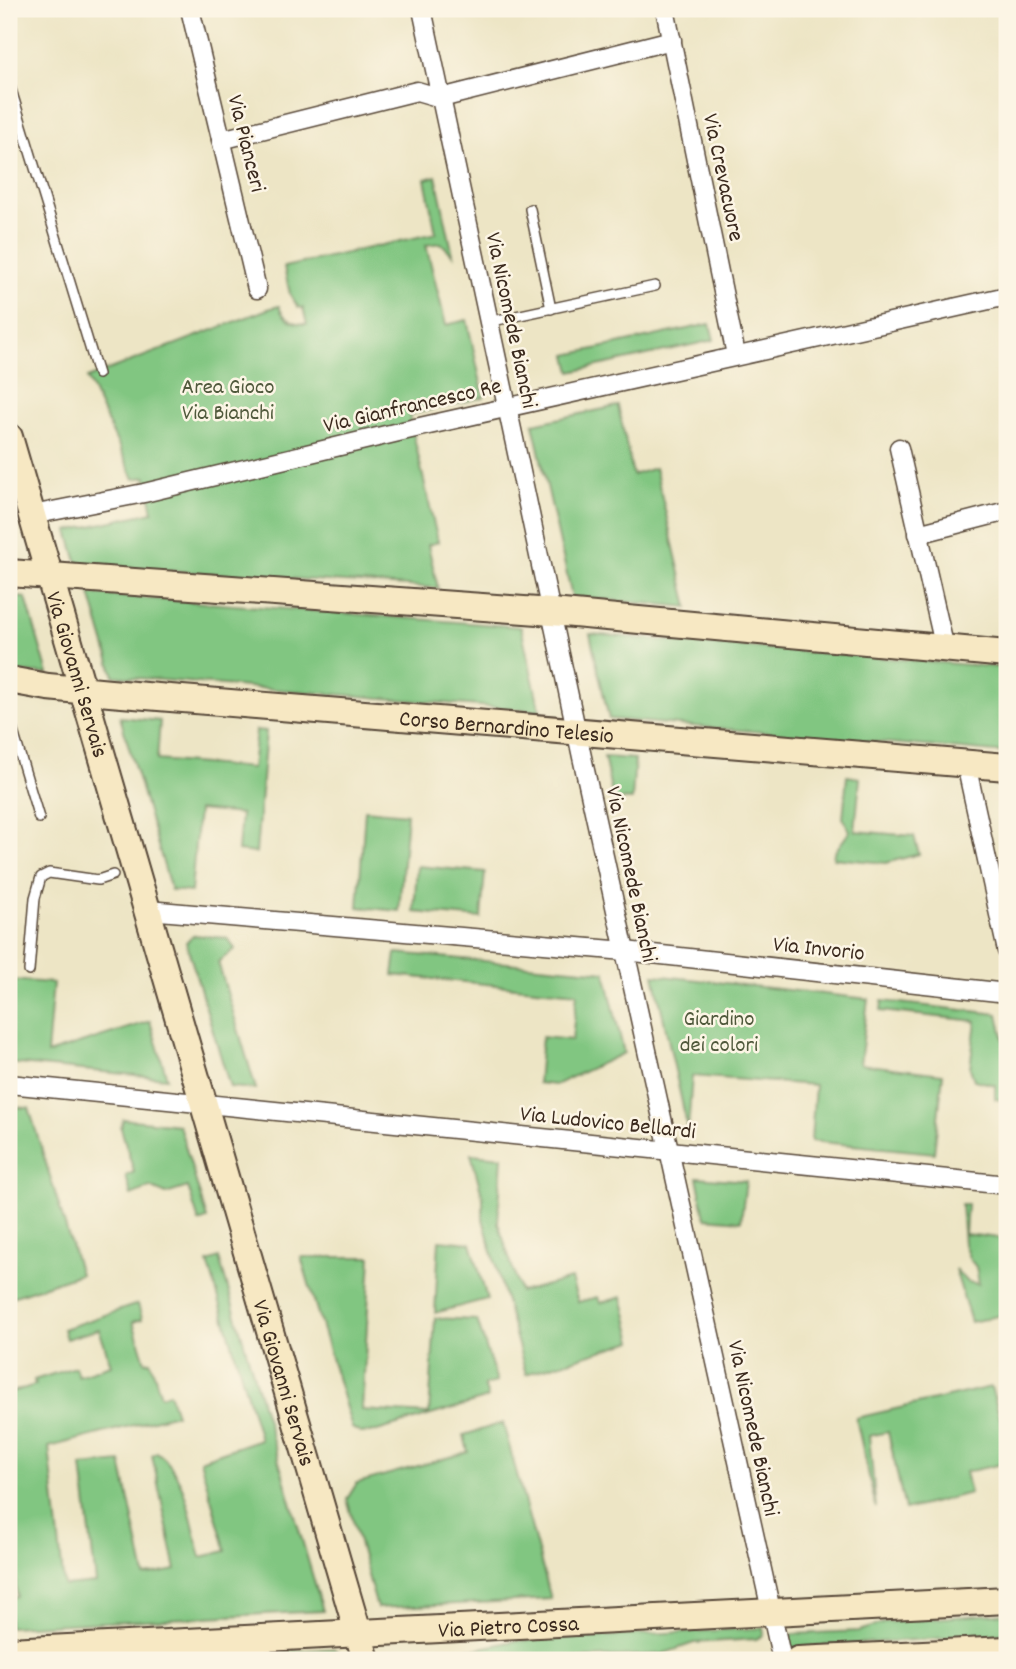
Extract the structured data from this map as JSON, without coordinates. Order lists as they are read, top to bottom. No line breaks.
{"streets":{"street":["Via Pianceri","Via Crevacuore","Via Nicomede Bianchi","Via Gianfrancesco Re","Via Giovanni Servais","Corso Bernardino Telesio","Via Invorio","Via Ludovico Bellardi","Via Pietro Cossa"]},"crossings":[["Via Crevacuore","Via Gianfrancesco Re"],["Via Nicomede Bianchi","Via Gianfrancesco Re"],["Via Nicomede Bianchi","Corso Bernardino Telesio"],["Via Nicomede Bianchi","Via Invorio"],["Via Nicomede Bianchi","Via Ludovico Bellardi"],["Via Nicomede Bianchi","Via Pietro Cossa"],["Via Gianfrancesco Re","Via Giovanni Servais"],["Via Giovanni Servais","Corso Bernardino Telesio"],["Via Giovanni Servais","Via Ludovico Bellardi"],["Via Giovanni Servais","Via Pietro Cossa"]],"parks":["Area Gioco Via Bianchi","Giardino dei colori"]}
